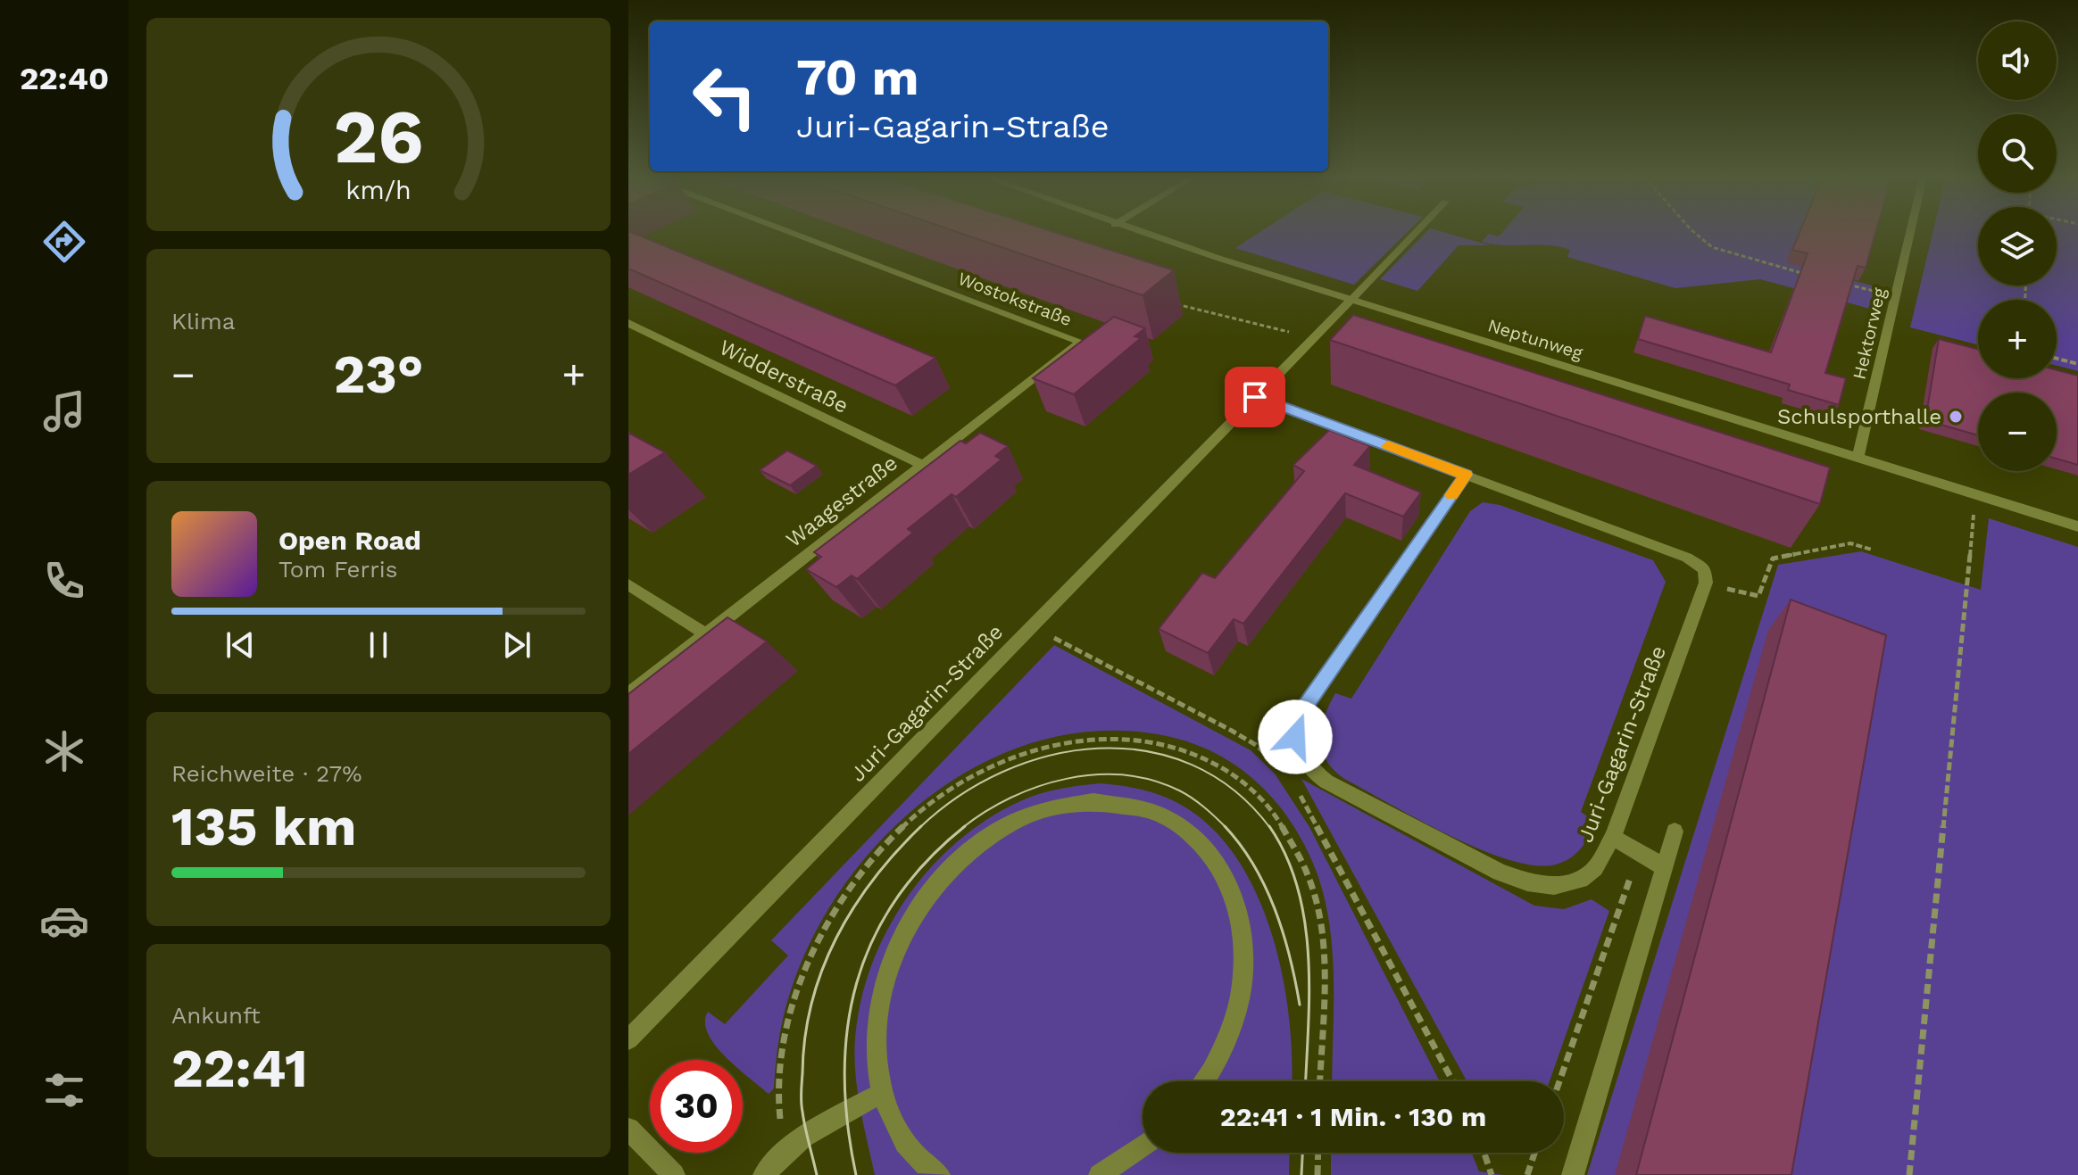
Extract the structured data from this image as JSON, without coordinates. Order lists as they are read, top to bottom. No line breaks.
{"streets":{"street":["Wostokstraße","Hektorweg","Neptunweg","Widderstraße","Waagestraße","Juri-Gagarin-Straße"]},"crossings":[["Wostokstraße","Waagestraße"],["Hektorweg","Neptunweg"],["Neptunweg","Juri-Gagarin-Straße"],["Widderstraße","Waagestraße"]],"places":["Schulsporthalle"],"page":{"tabs":"22:40","map_buttons":["+","−"],"turn":["70 m","Juri-Gagarin-Straße"],"tile":["Klima",["Reichweite · 27%","135 km"],["Ankunft","22:41"]],"heat":["−","23°","+"],"song":["Open Road","Tom Ferris"],"limit":"30","trip":"22:41 · 1 Min. · 130 m","gauge":["26","km/h"]}}
